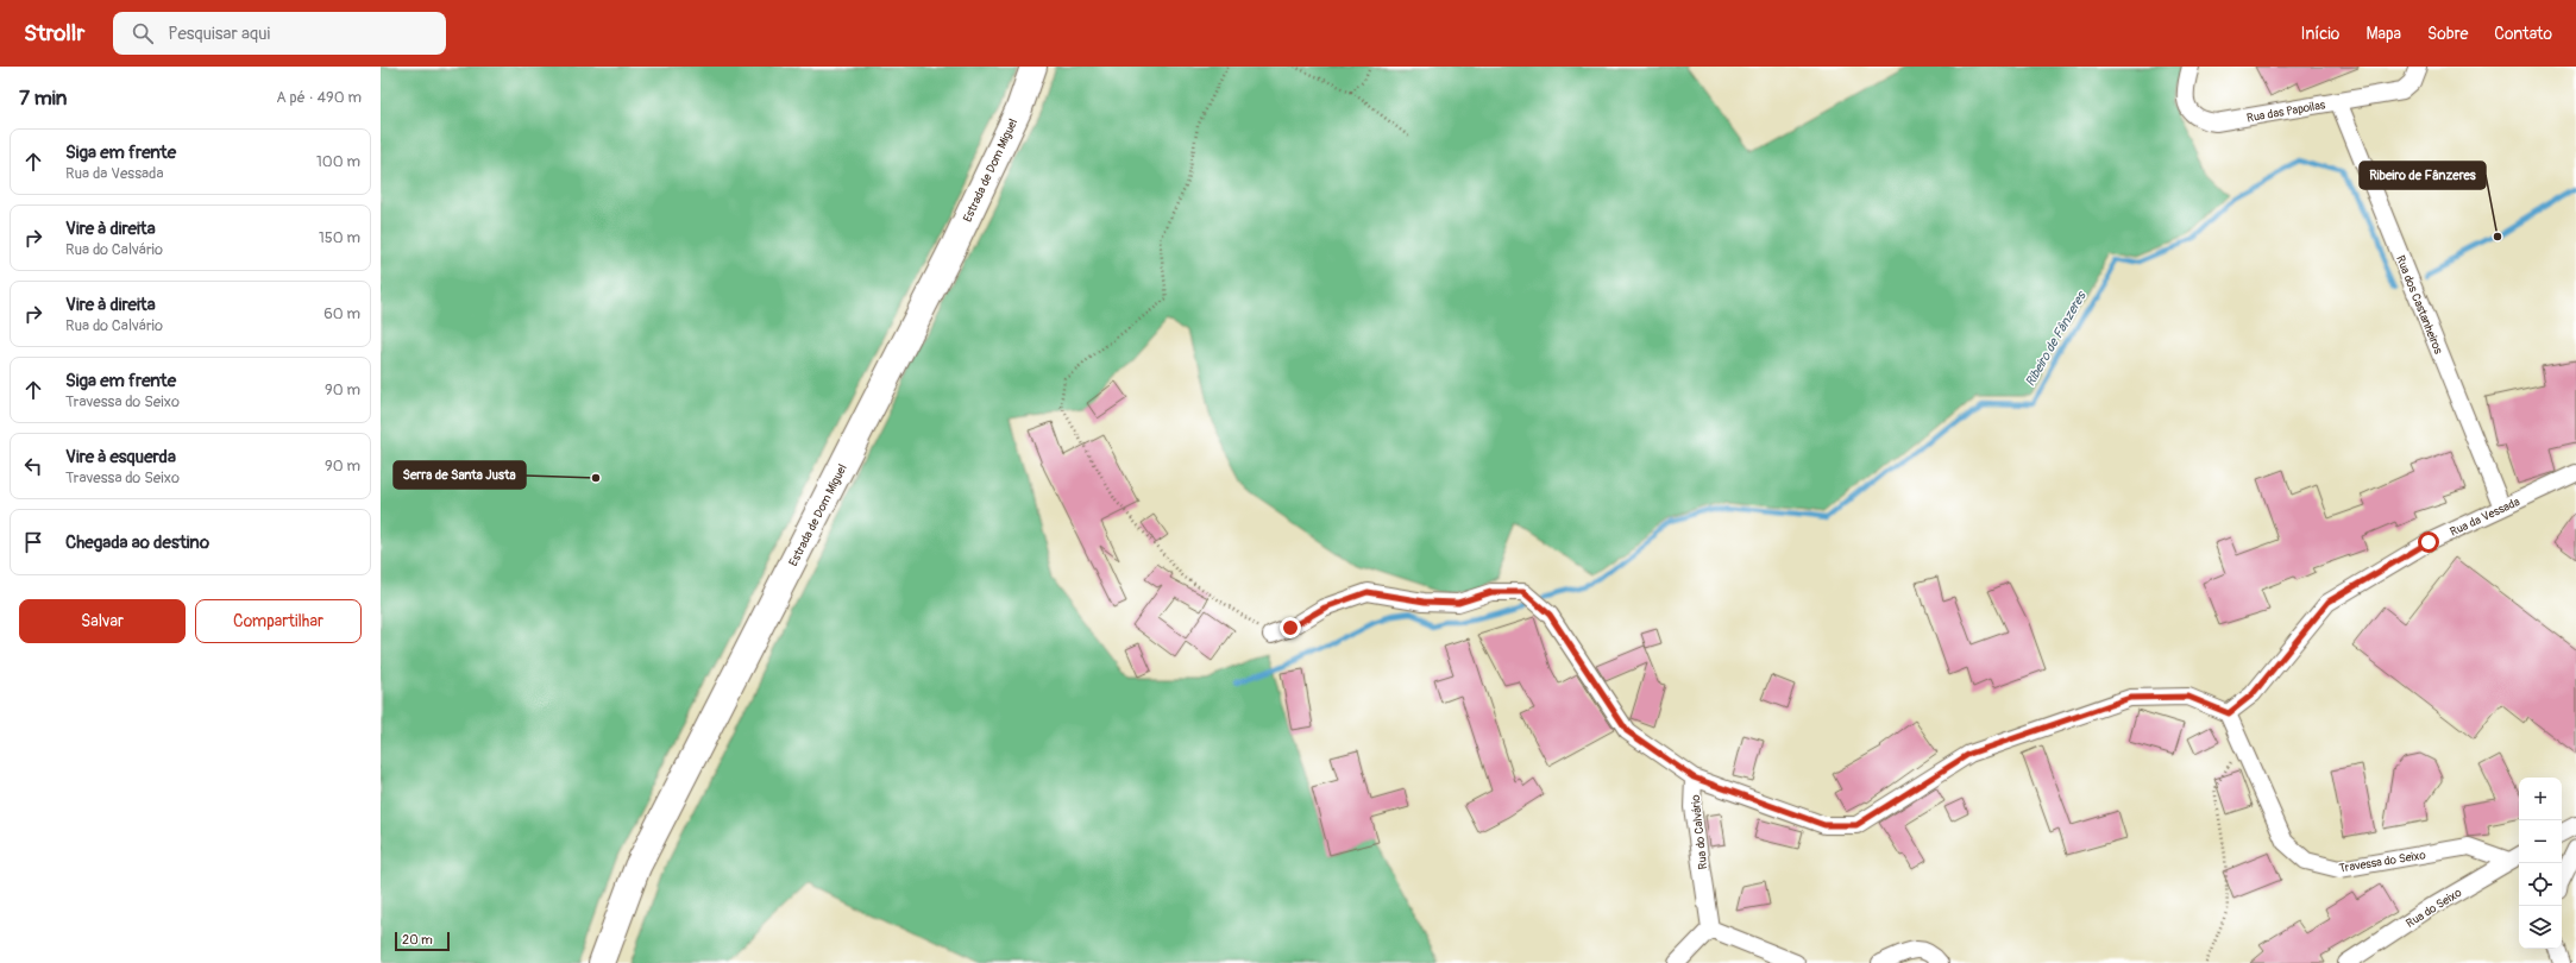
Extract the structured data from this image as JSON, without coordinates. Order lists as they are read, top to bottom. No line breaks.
{"streets":{"main road":["Estrada de Dom Miguel"],"street":["Rua das Papoilas","Rua dos Castanheiros","Rua da Vessada","Rua do Calvário","Travessa do Seixo","Rua do Seixo"]},"crossings":[["Rua das Papoilas","Rua dos Castanheiros"],["Rua dos Castanheiros","Rua da Vessada"],["Rua da Vessada","Rua do Calvário"],["Rua da Vessada","Travessa do Seixo"],["Rua do Calvário","Travessa do Seixo"],["Travessa do Seixo","Rua do Seixo"]],"water":["Ribeiro de Fânzeres"],"places":["Ribeiro de Fânzeres","Serra de Santa Justa"],"scale_bar":"20 m","page":{"header":"Strollr","search":"Pesquisar aqui","nav":["Início","Mapa","Sobre","Contato"],"heading":["7 min","A pé · 490 m"],"list":[["Siga em frente","Rua da Vessada","100 m"],["Vire à direita","Rua do Calvário","150 m"],["Vire à direita","Rua do Calvário","60 m"],["Siga em frente","Travessa do Seixo","90 m"],["Vire à esquerda","Travessa do Seixo","90 m"],"Chegada ao destino"],"buttons":["Salvar","Compartilhar"],"map_buttons":["+","−"],"scale":"20 m"}}
